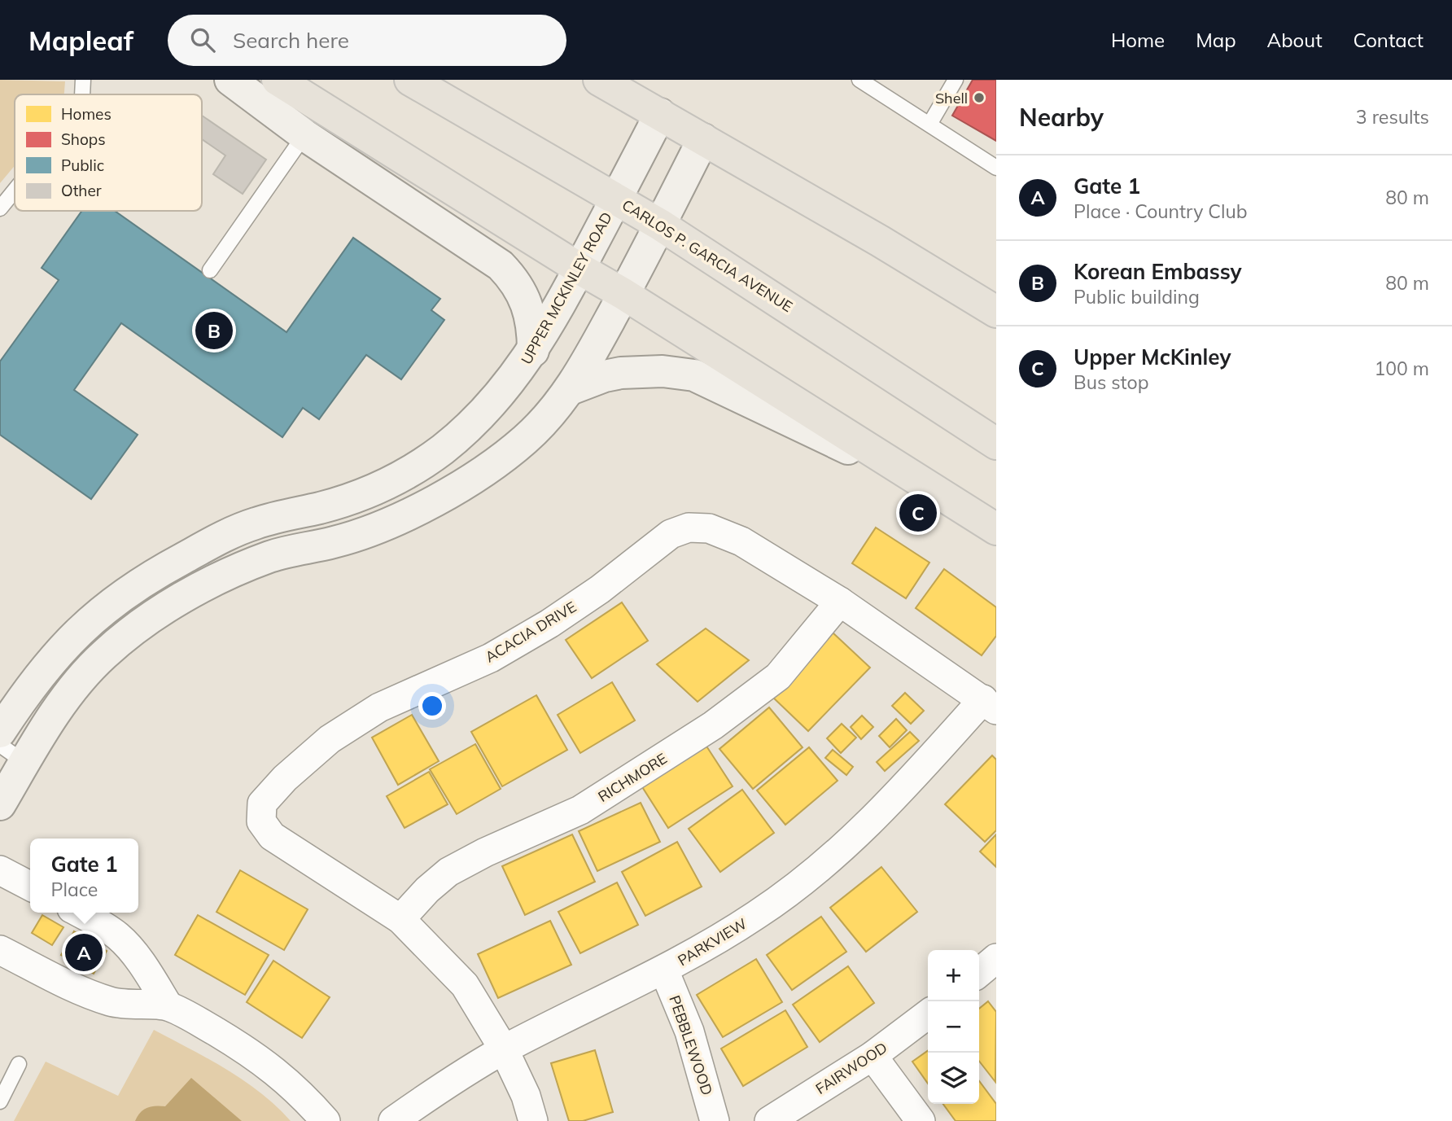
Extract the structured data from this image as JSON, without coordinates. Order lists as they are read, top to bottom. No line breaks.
{"streets":{"main road":["CARLOS P. GARCIA AVENUE","UPPER MCKINLEY ROAD"],"street":["ACACIA DRIVE","RICHMORE","PARKVIEW","PEBBLEWOOD","FAIRWOOD"]},"crossings":[["CARLOS P. GARCIA AVENUE","UPPER MCKINLEY ROAD"],["ACACIA DRIVE","RICHMORE"],["ACACIA DRIVE","PARKVIEW"],["PARKVIEW","PEBBLEWOOD"]],"places":["Shell"],"legend":["Homes","Shops","Public","Other"],"page":{"header":"Mapleaf","search":"Search here","nav":["Home","Map","About","Contact"],"heading":["Nearby","3 results"],"list":[{"mark":"A","name":"Gate 1","note":"Place · Country Club","value":"80 m"},{"mark":"B","name":"Korean Embassy","note":"Public building","value":"80 m"},{"mark":"C","name":"Upper McKinley","note":"Bus stop","value":"100 m"}],"pins":["B","C","A"],"popup":["Gate 1","Place"],"map_buttons":["+","−"]}}
